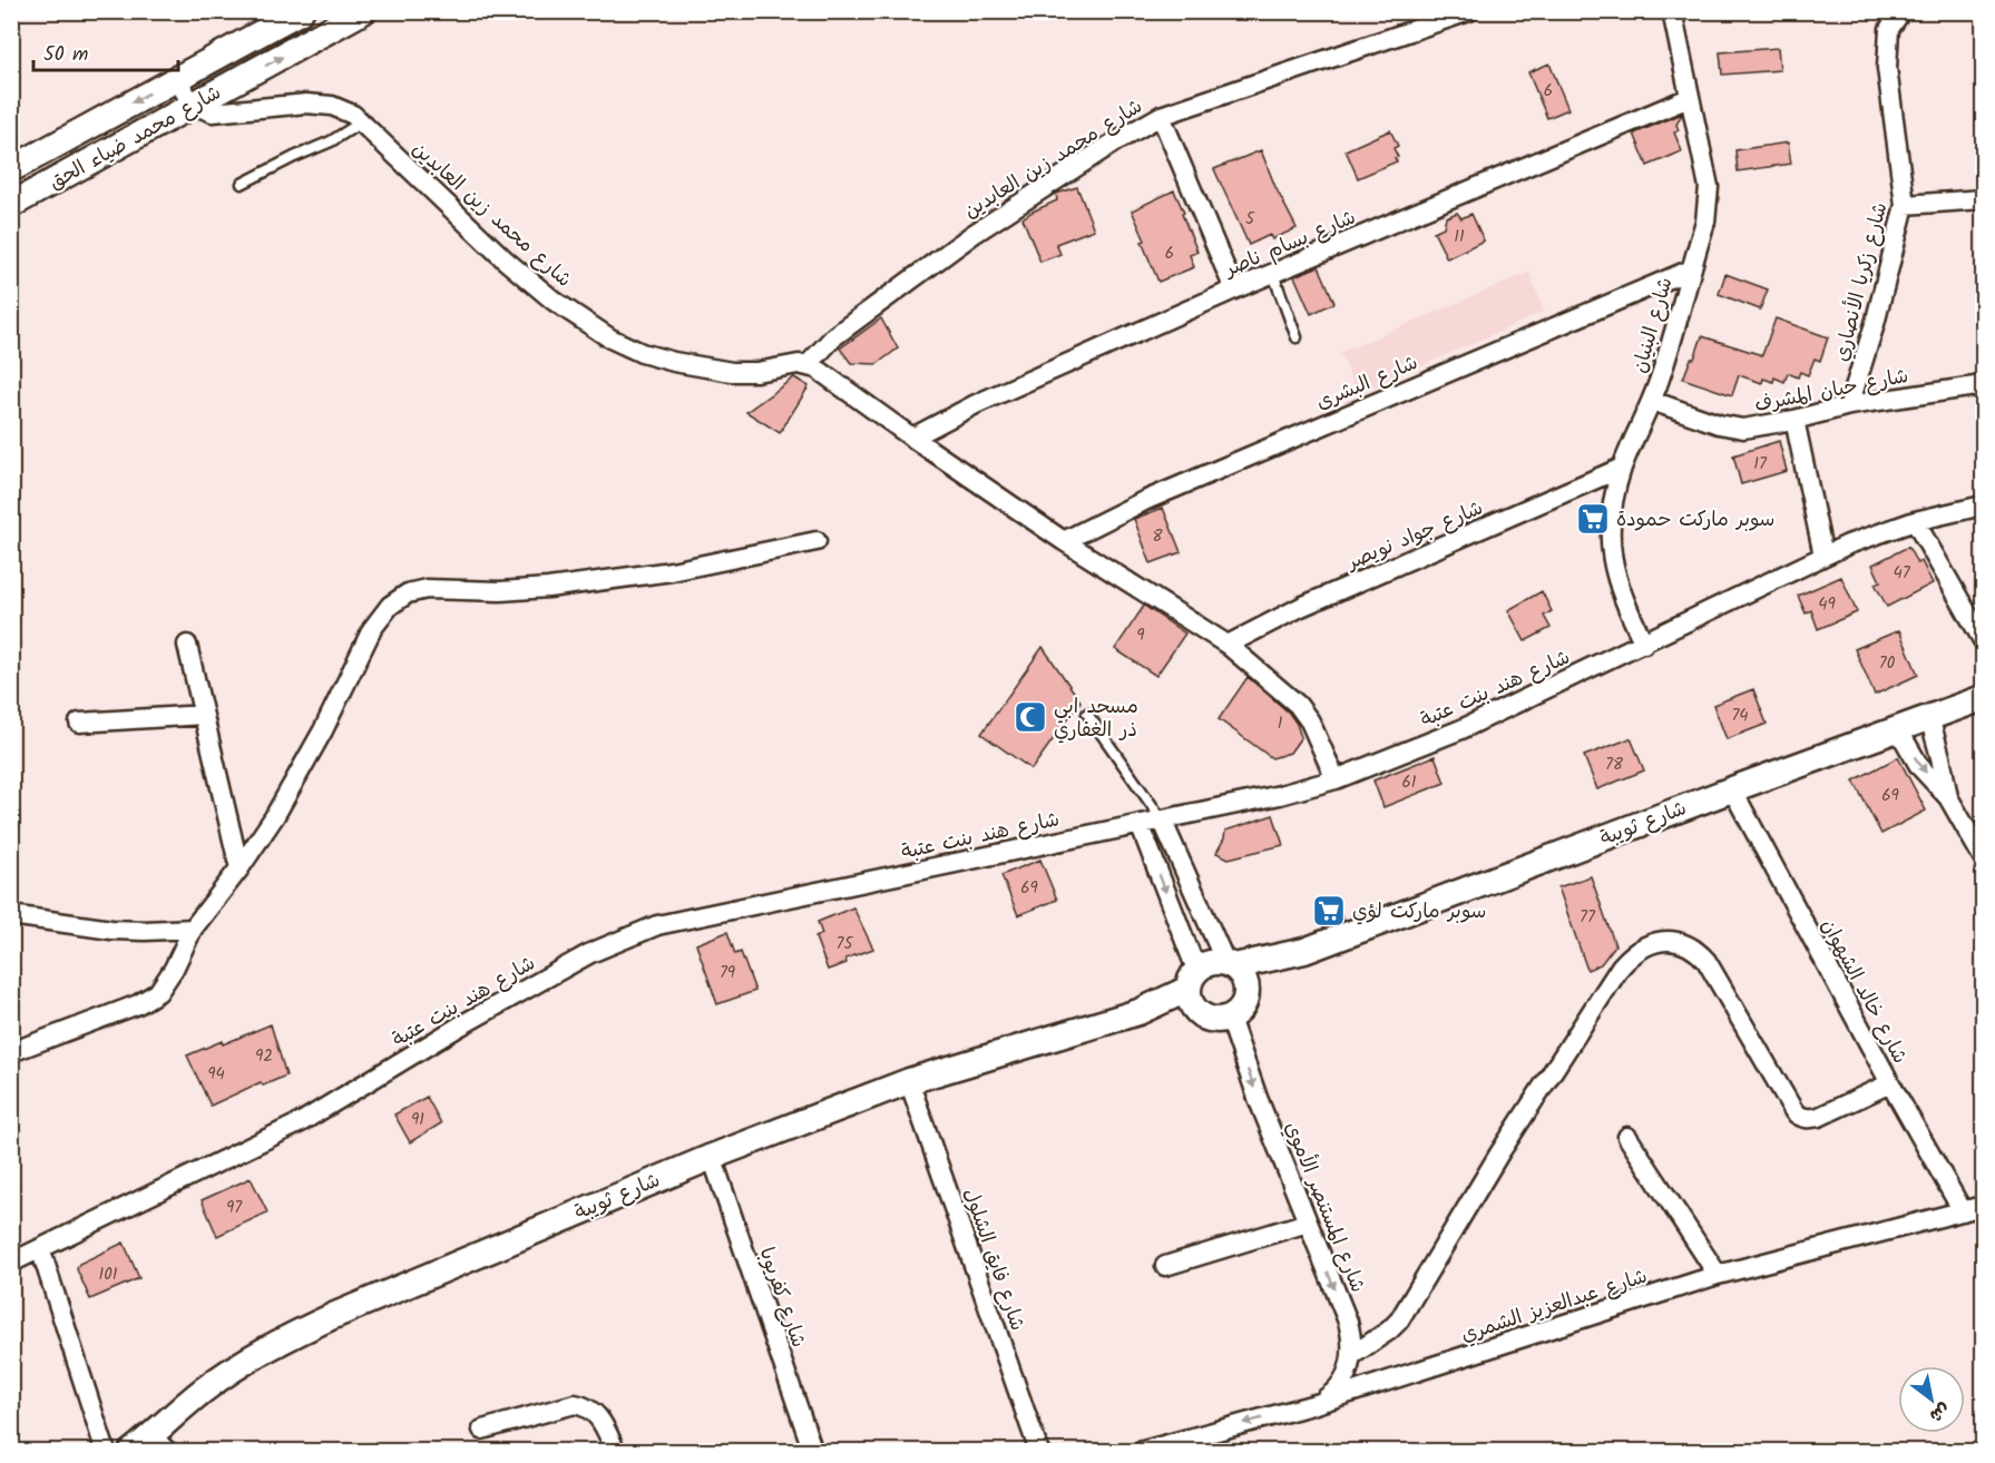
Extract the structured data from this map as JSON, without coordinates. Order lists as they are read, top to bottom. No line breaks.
{"streets":{"street":["شارع محمد ضياء الحق","شارع محمد زين العابدين","شارع بسام ناصر","شارع زكريا الأنصاري","شارع البنيان","شارع البشرى","شارع حيان المشرف","شارع جواد نويصر","شارع هند بنت عتبة","شارع ثويبة","شارع خالد الشهوان","شارع المستنصر الأموي","شارع فايق الشلول","شارع كفريوبا","شارع عبدالعزيز الشمري"]},"crossings":[["شارع محمد ضياء الحق","شارع محمد زين العابدين"],["شارع بسام ناصر","شارع البنيان"],["شارع زكريا الأنصاري","شارع حيان المشرف"],["شارع البنيان","شارع البشرى"],["شارع البنيان","شارع حيان المشرف"],["شارع البنيان","شارع جواد نويصر"],["شارع البنيان","شارع هند بنت عتبة"],["شارع ثويبة","شارع خالد الشهوان"],["شارع ثويبة","شارع المستنصر الأموي"],["شارع ثويبة","شارع فايق الشلول"],["شارع ثويبة","شارع كفريوبا"],["شارع خالد الشهوان","شارع عبدالعزيز الشمري"]],"one_way":["شارع المستنصر الأموي"],"places":{"supermarket":["سوبر ماركت حمودة","سوبر ماركت لؤي"],"mosque":["مسحد ابي ذر الغفاري"]},"house_numbers":["6","5","11","6","17","8","47","49","9","70","74","1","78","61","69","69","77","75","79","92","94","91","97","101"],"scale_bar":"50 m","north":"bottom right"}
